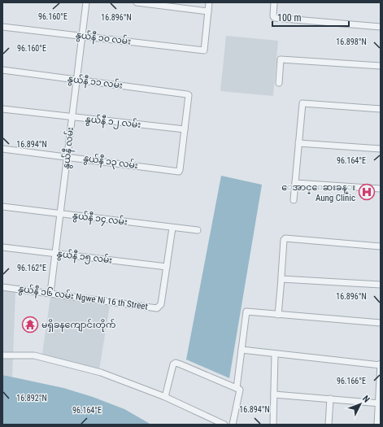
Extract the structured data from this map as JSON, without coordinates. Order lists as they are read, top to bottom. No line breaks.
{"streets":{"street":["နွယ်နီ ၁၀ လမ်း","နွယ်နီ ၁၁ လမ်း","နွယ်နီ ၁၂ လမ်း","နွယ်နီ လမ်း","နွယ်နီ ၁၃ လမ်း","နွယ်နီ ၁၄ လမ်း","နွယ်နီ ၁၅ လမ်း","နွယ်နီ ၁၆ လမ်း Ngwe Ni 16 th Street"]},"crossings":[["နွယ်နီ ၁၀ လမ်း","နွယ်နီ လမ်း"],["နွယ်နီ ၁၁ လမ်း","နွယ်နီ ၁၂ လမ်း"],["နွယ်နီ ၁၁ လမ်း","နွယ်နီ လမ်း"],["နွယ်နီ ၁၁ လမ်း","နွယ်နီ ၁၃ လမ်း"],["နွယ်နီ ၁၂ လမ်း","နွယ်နီ လမ်း"],["နွယ်နီ ၁၂ လမ်း","နွယ်နီ ၁၃ လမ်း"],["နွယ်နီ လမ်း","နွယ်နီ ၁၃ လမ်း"],["နွယ်နီ လမ်း","နွယ်နီ ၁၄ လမ်း"],["နွယ်နီ လမ်း","နွယ်နီ ၁၅ လမ်း"],["နွယ်နီ လမ်း","နွယ်နီ ၁၆ လမ်း Ngwe Ni 16 th Street"],["နွယ်နီ ၁၅ လမ်း","နွယ်နီ ၁၆ လမ်း Ngwe Ni 16 th Street"]],"places":{"hospital":["ေအာင္ေဆးခန္း Aung Clinic"],"temple":["မရှိခနကျောင်းတိုက်"]},"scale_bar":"100 m","north":"top right","coordinates":["96.160°E","16.896°N","16.898°N","16.894°N","96.164°E","96.162°E","96.166°E","16.892°N"]}
